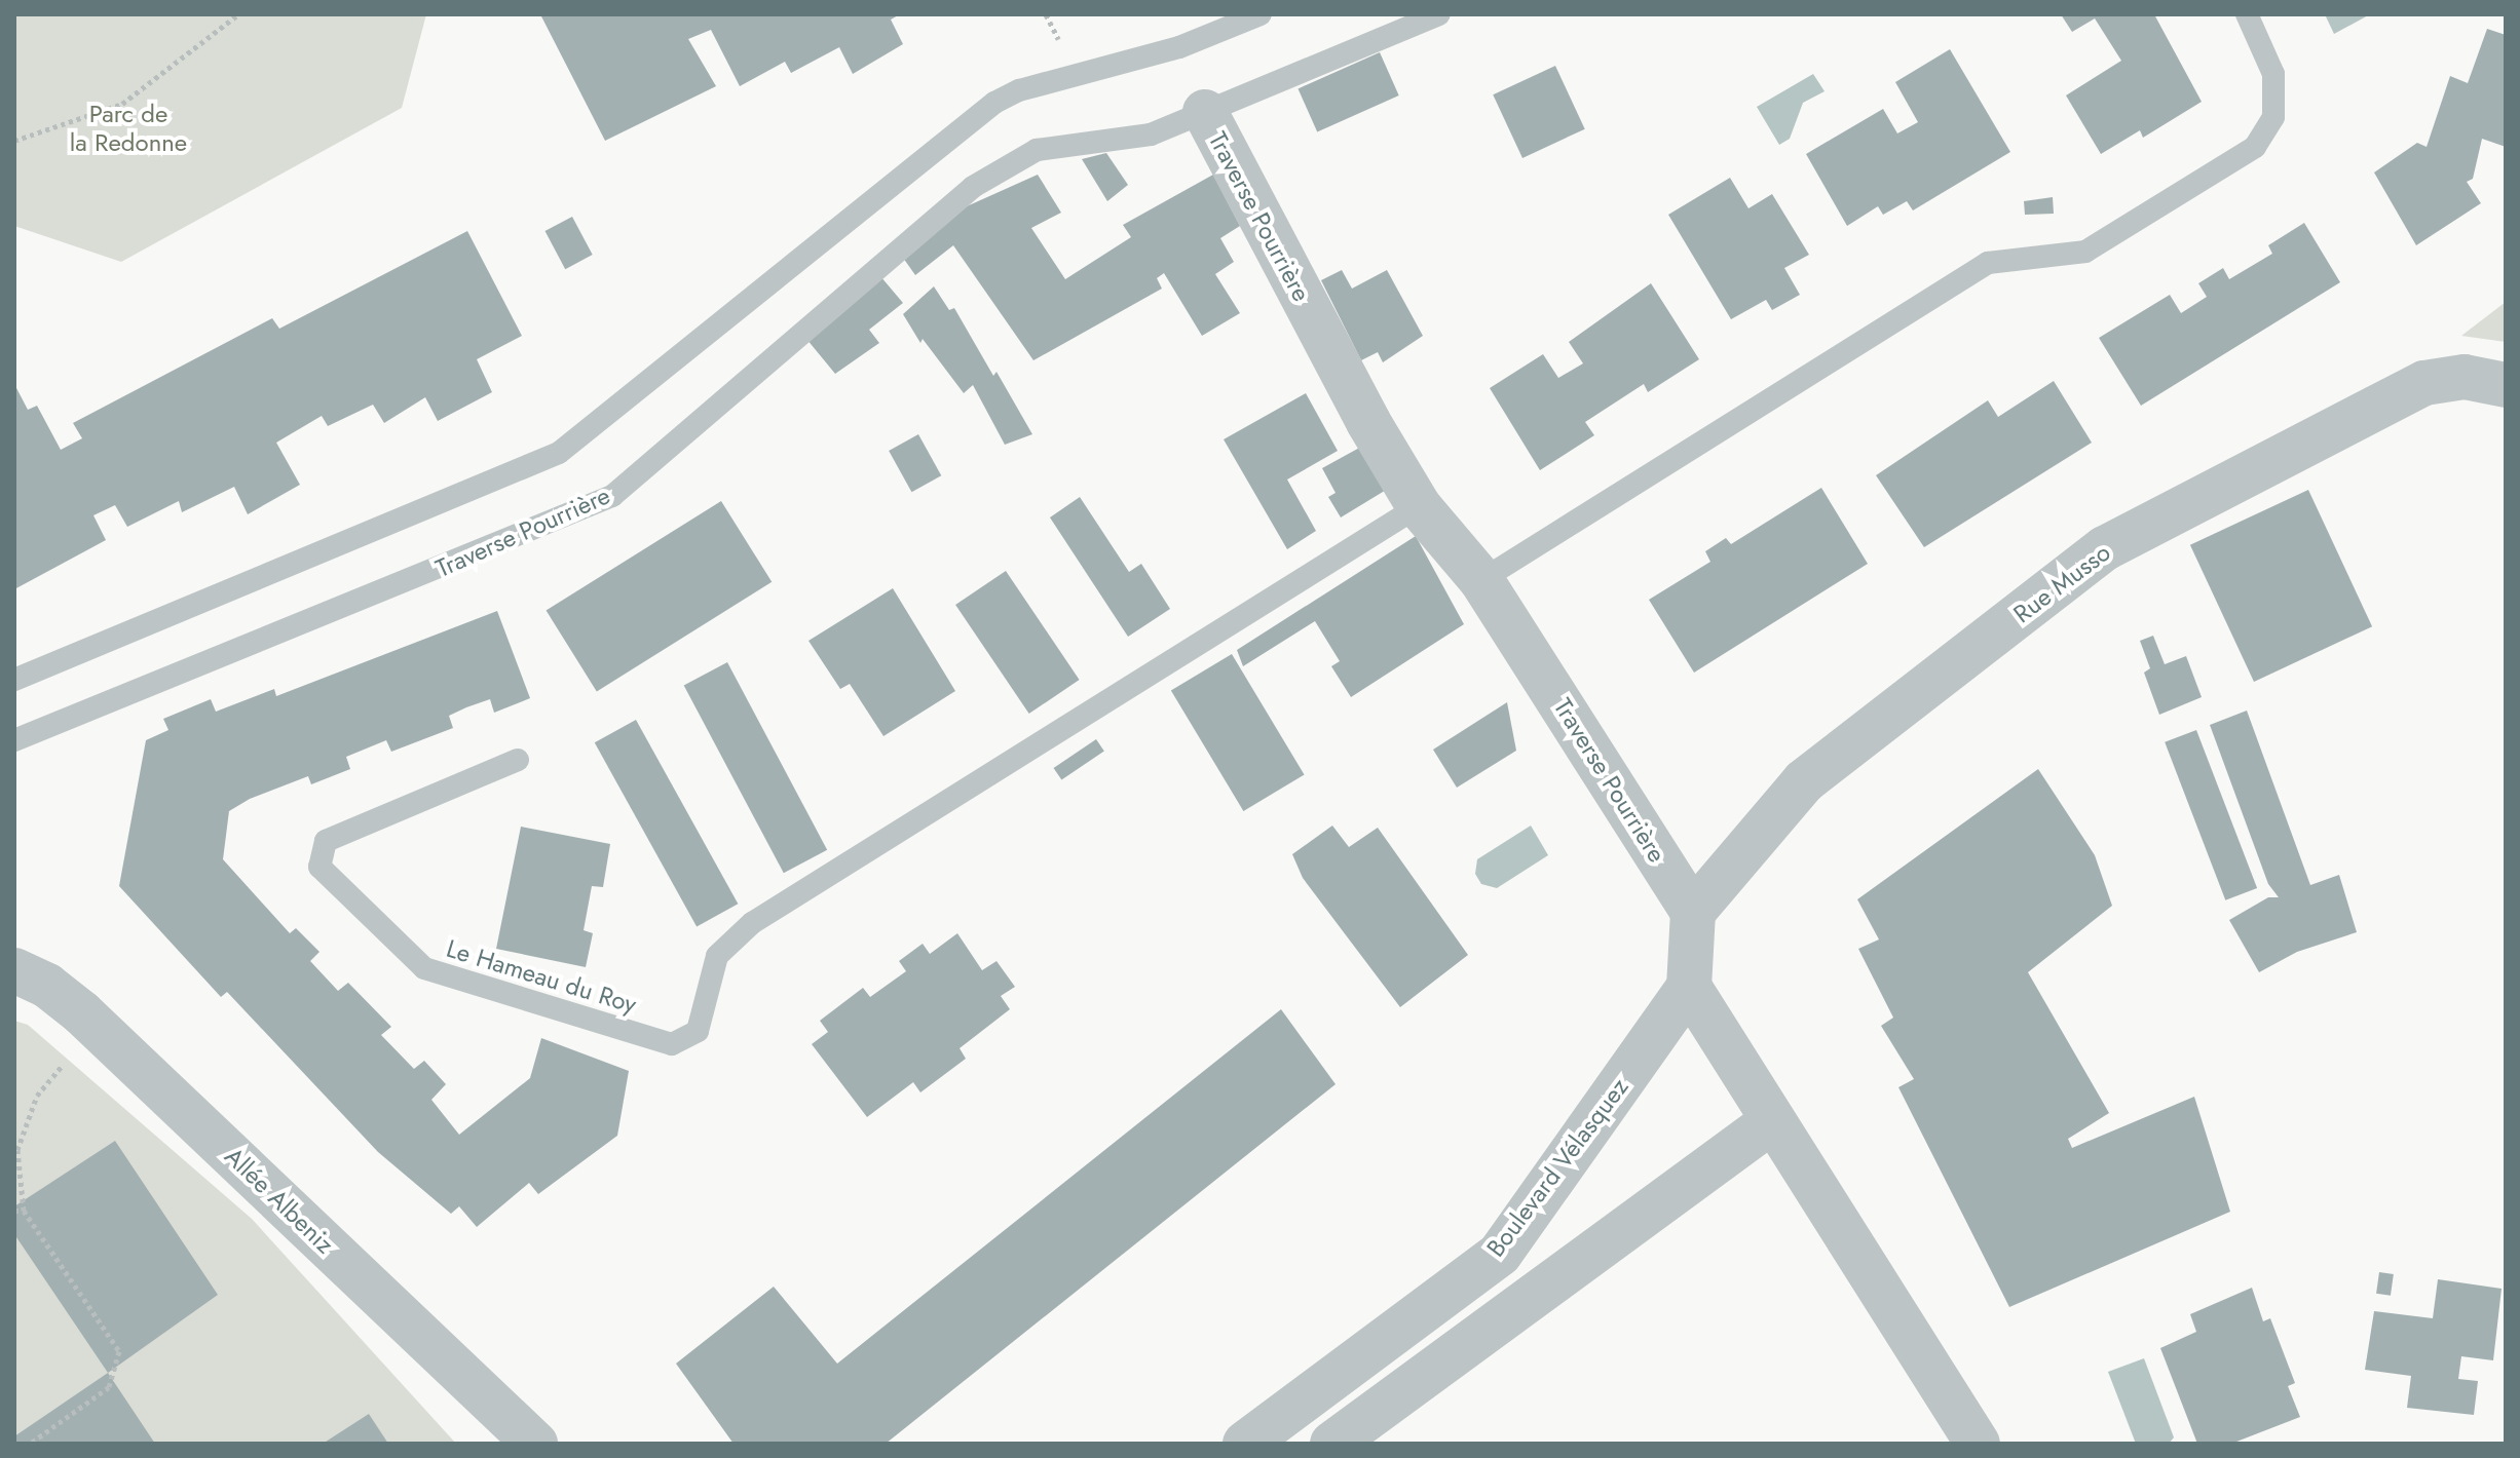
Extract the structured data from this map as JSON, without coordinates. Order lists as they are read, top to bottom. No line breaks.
{"streets":{"street":["Traverse Pourrière","Rue Musso","Boulevard Vélasquez","Allée Albeniz"],"lane":["Le Hameau du Roy"]},"crossings":[["Traverse Pourrière","Rue Musso"],["Traverse Pourrière","Le Hameau du Roy"]],"parks":["Parc de la Redonne"]}
